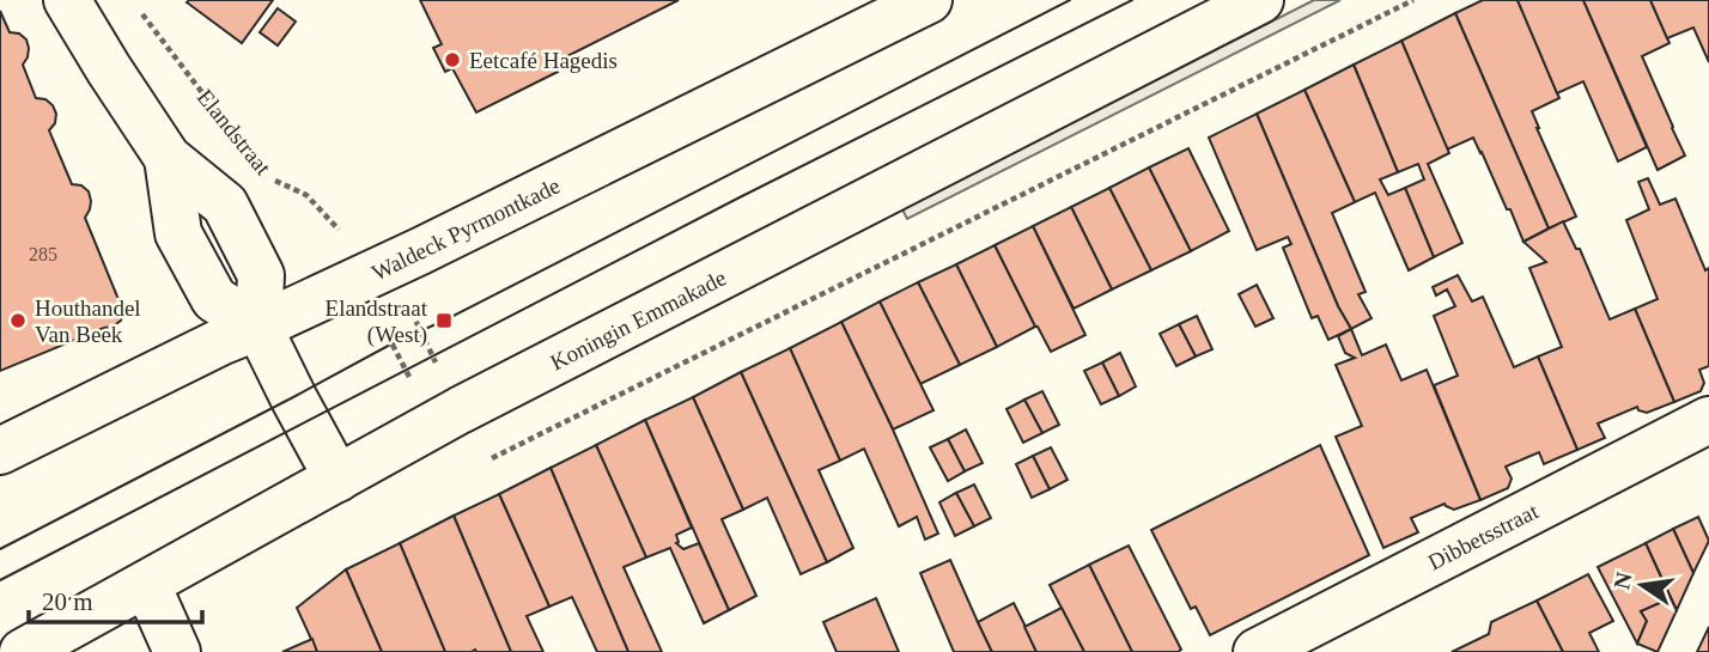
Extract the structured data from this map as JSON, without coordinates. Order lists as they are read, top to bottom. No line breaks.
{"streets":{"main road":["Waldeck Pyrmontkade","Koningin Emmakade","Dibbetsstraat"],"path":["Elandstraat"]},"crossings":[["Elandstraat","Waldeck Pyrmontkade"],["Elandstraat","Koningin Emmakade"]],"places":{"other":["Eetcafé Hagedis","Houthandel Van Beek"],"transit":["Elandstraat (West)"]},"house_numbers":["285"],"scale_bar":"20 m","north":"left"}
